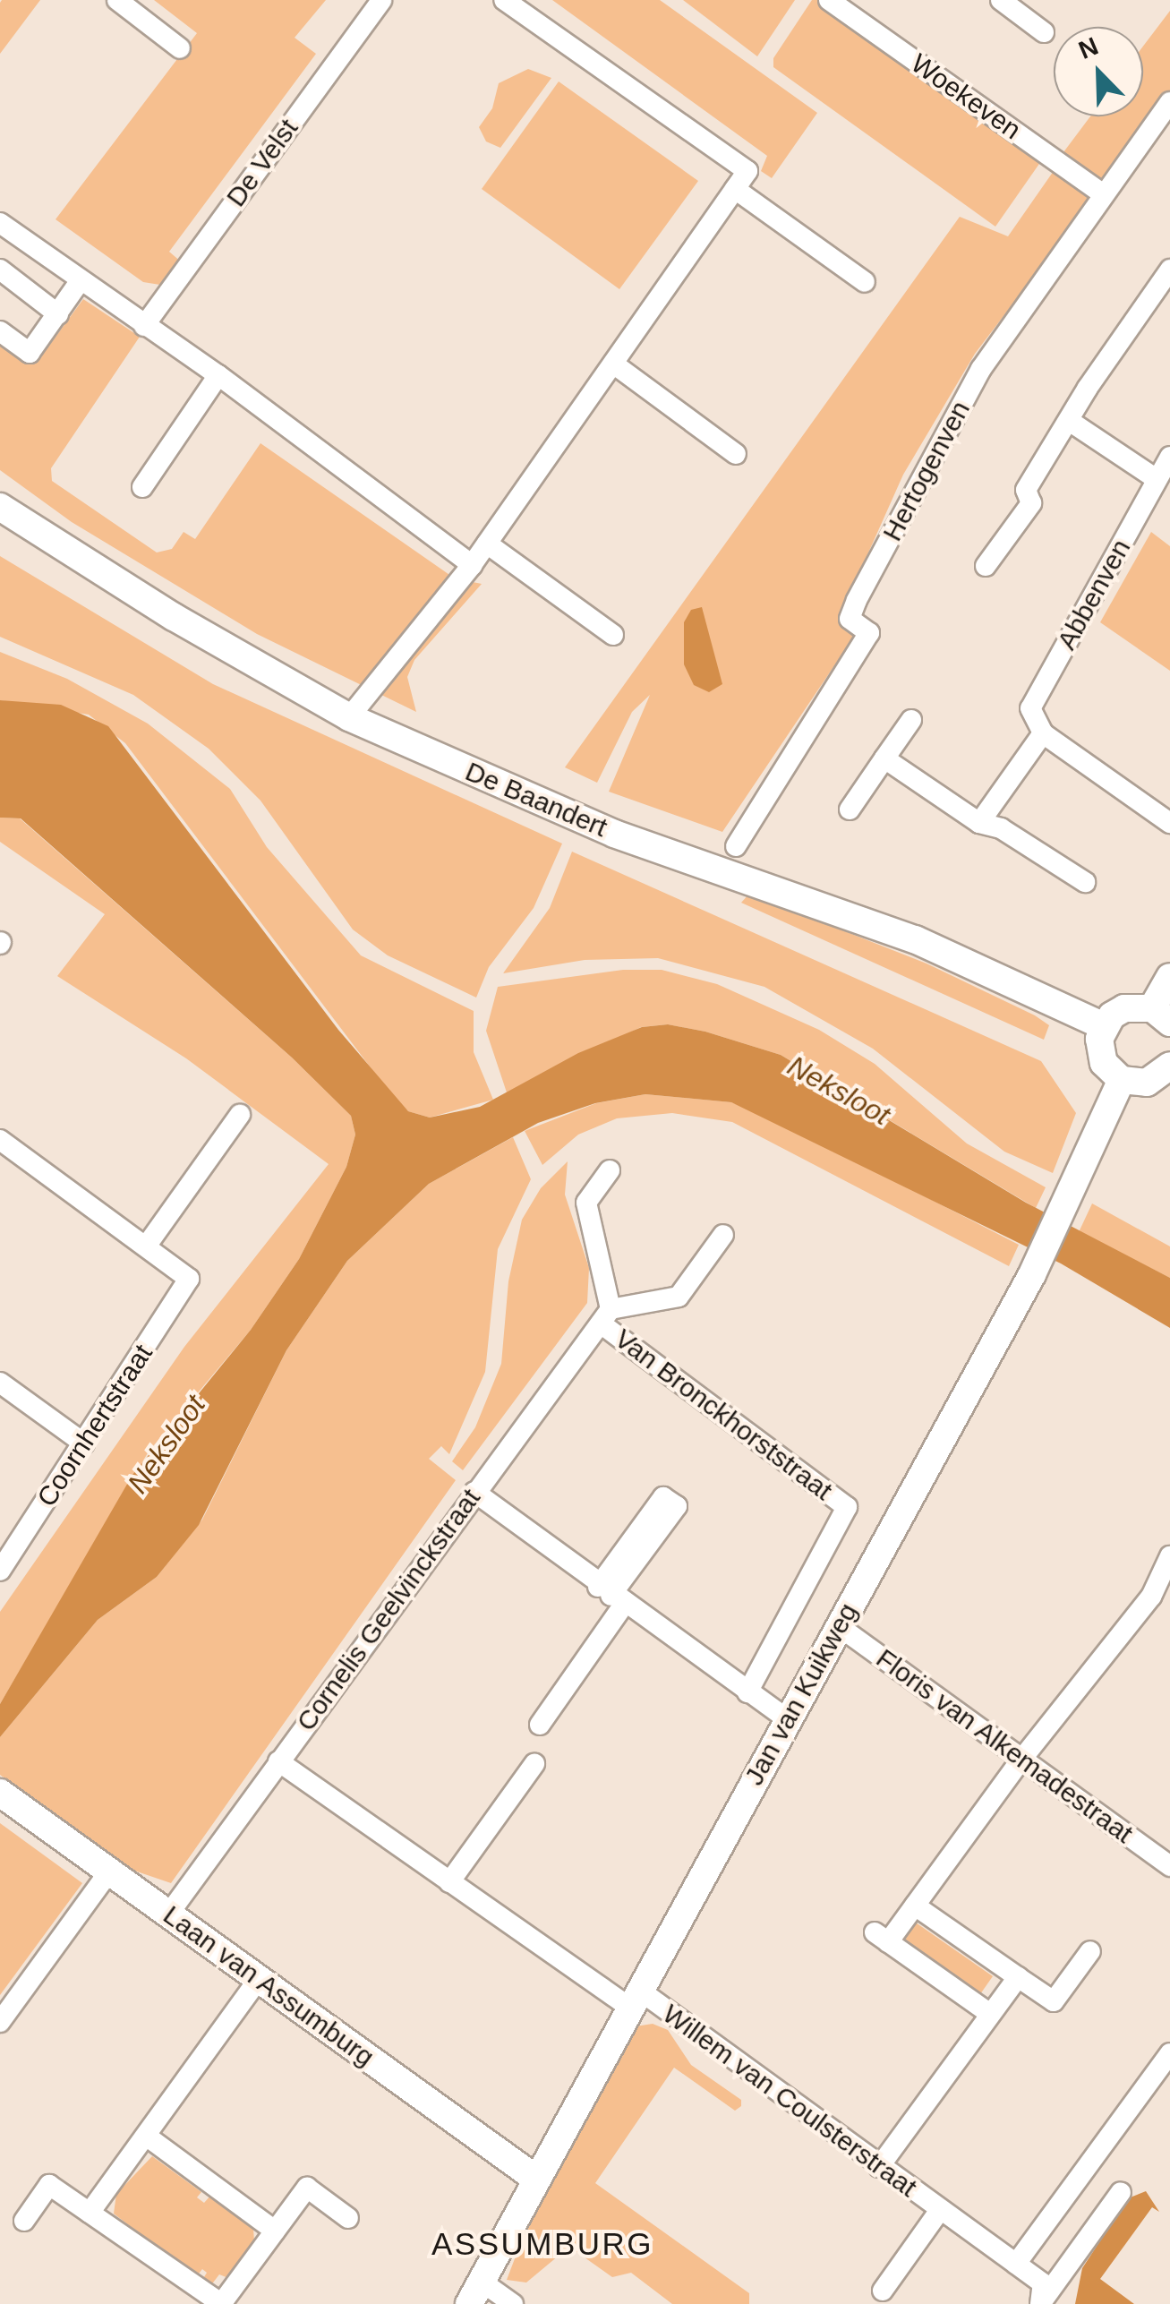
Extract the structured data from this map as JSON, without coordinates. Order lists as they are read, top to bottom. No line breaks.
{"streets":{"street":["Woekeven","De Velst","Hertogenven","Abbenven","De Baandert","Van Bronckhorststraat","Coornhertstraat","Cornelis Geelvinckstraat","Jan van Kuikweg","Floris van Alkemadestraat","Laan van Assumburg","Willem van Coulsterstraat"]},"crossings":[["Woekeven","Hertogenven"],["Van Bronckhorststraat","Cornelis Geelvinckstraat"],["Van Bronckhorststraat","Jan van Kuikweg"],["Cornelis Geelvinckstraat","Laan van Assumburg"],["Cornelis Geelvinckstraat","Willem van Coulsterstraat"],["Jan van Kuikweg","Floris van Alkemadestraat"],["Jan van Kuikweg","Laan van Assumburg"],["Jan van Kuikweg","Willem van Coulsterstraat"]],"districts":["ASSUMBURG"],"water":["Neksloot"],"north":"top left"}
